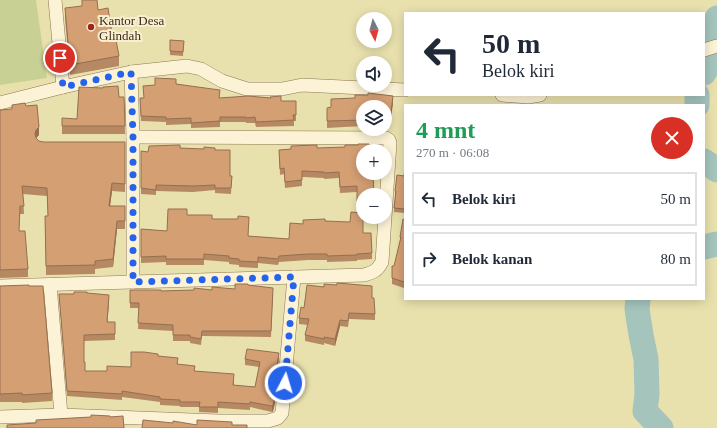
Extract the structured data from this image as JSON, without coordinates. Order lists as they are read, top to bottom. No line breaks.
{"places":["Kantor Desa Glindah"],"north":"bottom","page":{"map_buttons":["+","−"],"turn":["50 m","Belok kiri"],"heading":["4 mnt","270 m · 06:08"],"list":[{"name":"Belok kiri","value":"50 m"},{"name":"Belok kanan","value":"80 m"}]}}
